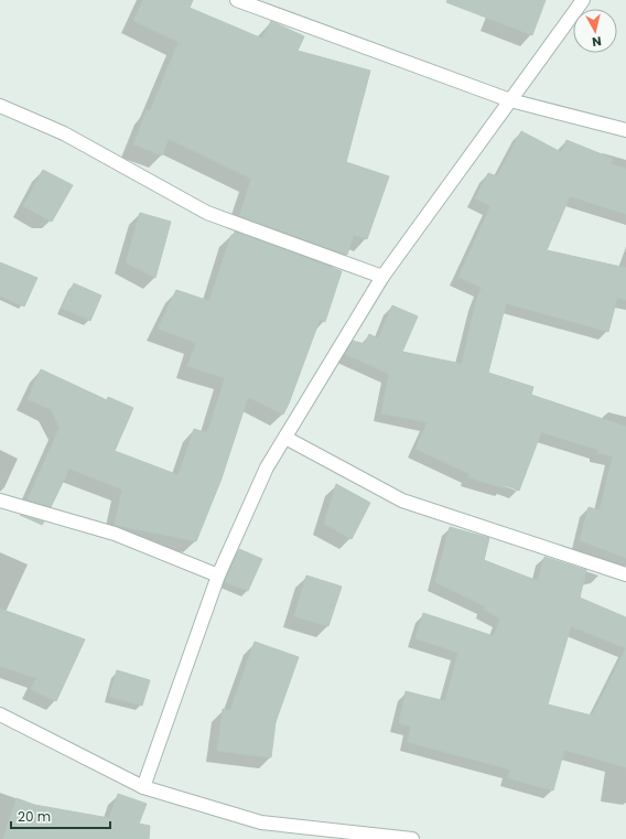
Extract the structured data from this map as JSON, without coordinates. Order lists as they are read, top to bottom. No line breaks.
{"scale_bar":"20 m","north":"bottom"}
